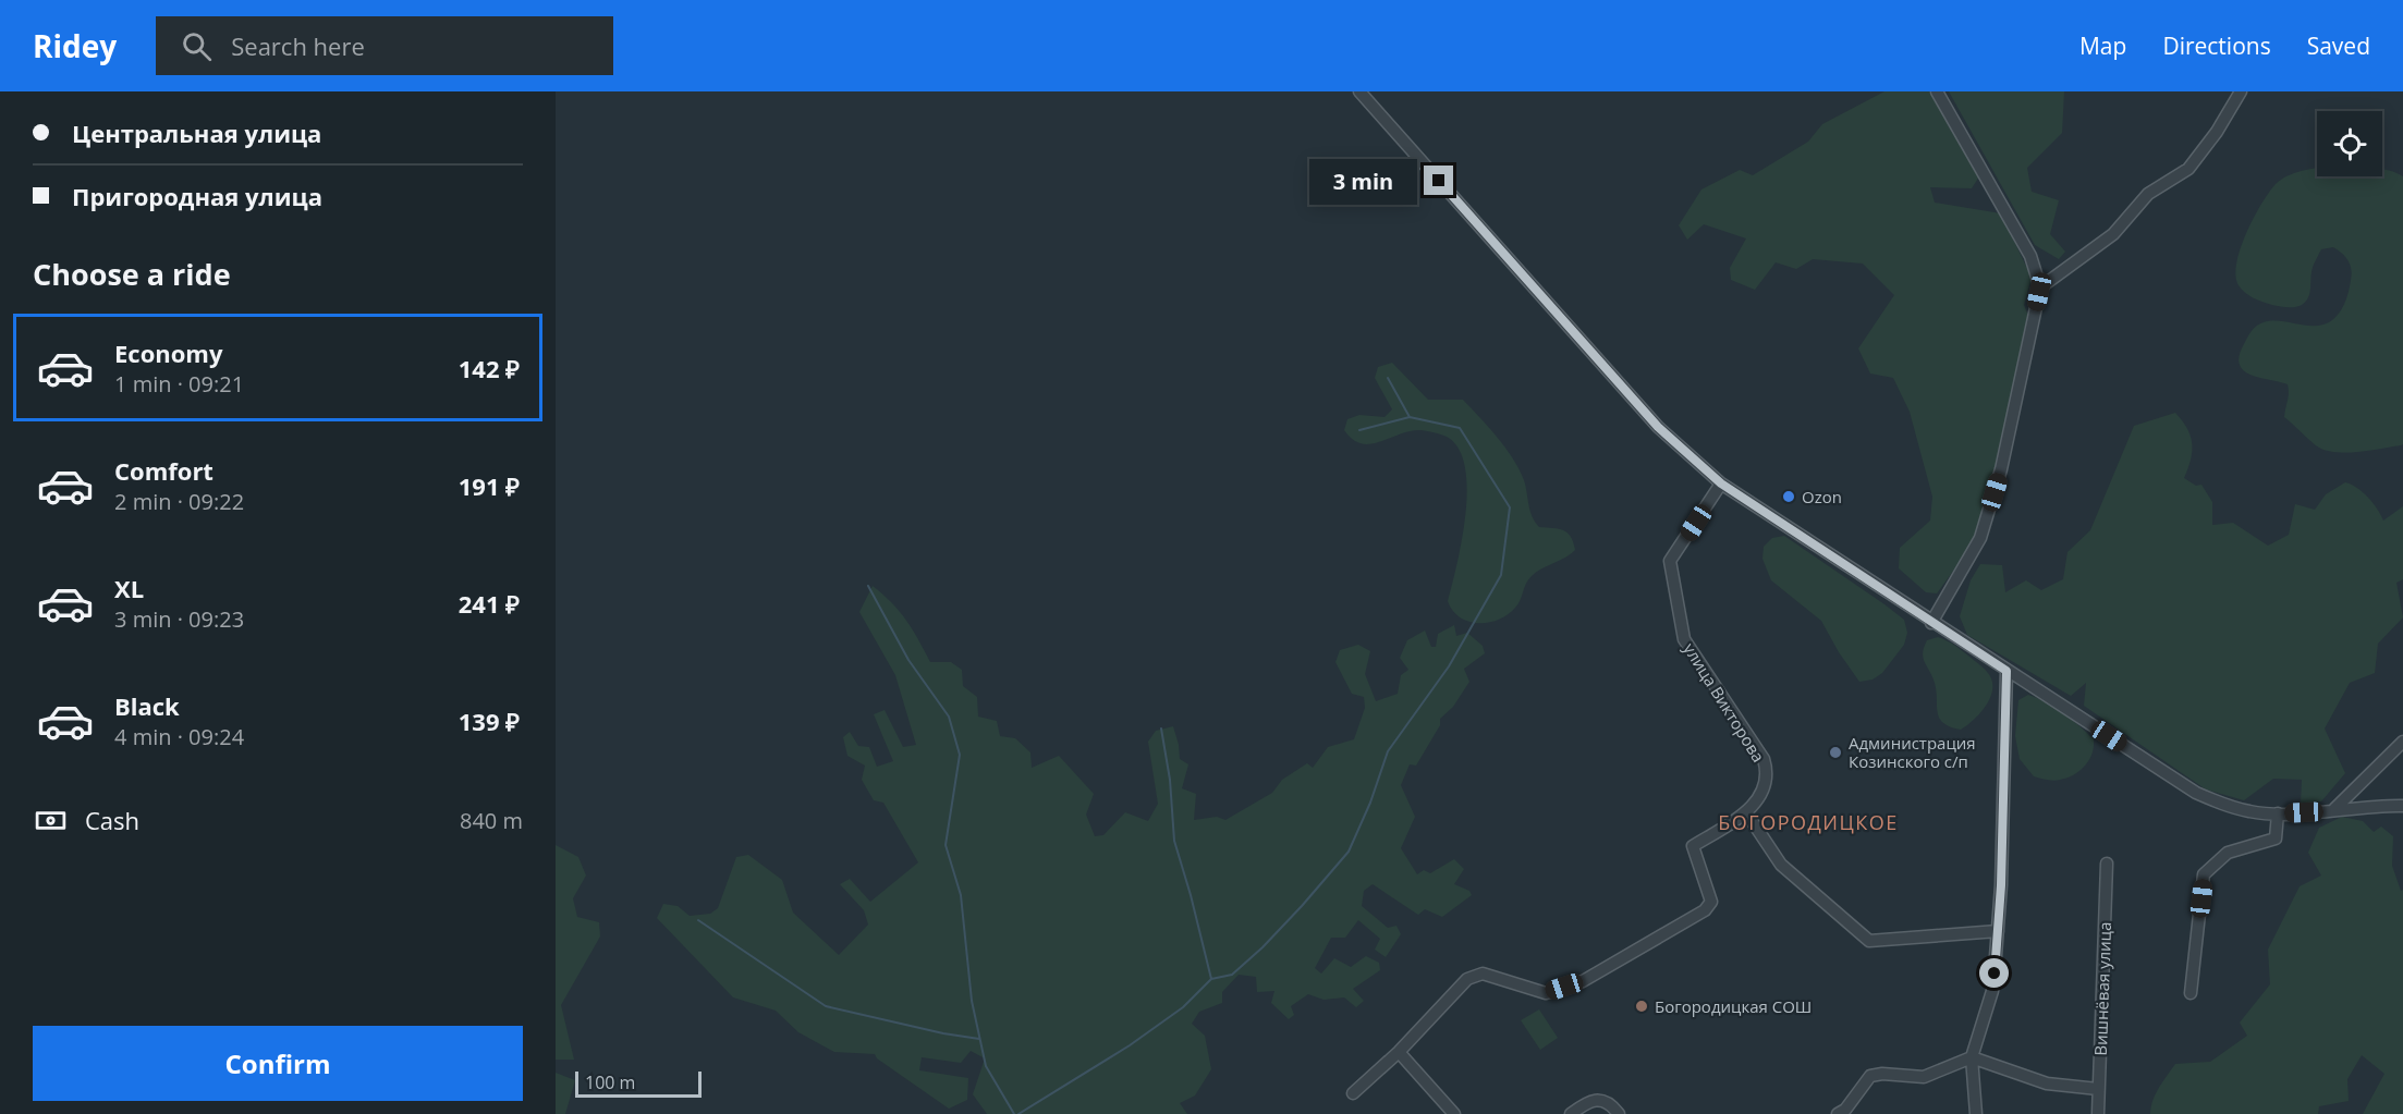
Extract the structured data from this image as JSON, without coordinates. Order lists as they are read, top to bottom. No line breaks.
{"streets":{"street":["улица Викторова","Вишнёвая улица"]},"districts":["БОГОРОДИЦКОЕ"],"places":["Ozon","Администрация Козинского с/п","Богородицкая СОШ"],"scale_bar":"100 m","page":{"header":"Ridey","search":"Search here","nav":["Map","Directions","Saved"],"banner":["Центральная улица","Пригородная улица"],"bubble":"3 min","heading":"Choose a ride","list":[{"name":"Economy","note":"1 min · 09:21","value":"142 ₽"},{"name":"Comfort","note":"2 min · 09:22","value":"191 ₽"},{"name":"XL","note":"3 min · 09:23","value":"241 ₽"},{"name":"Black","note":"4 min · 09:24","value":"139 ₽"}],"pay":["Cash","840 m"],"buttons":"Confirm","scale":"100 m"}}
